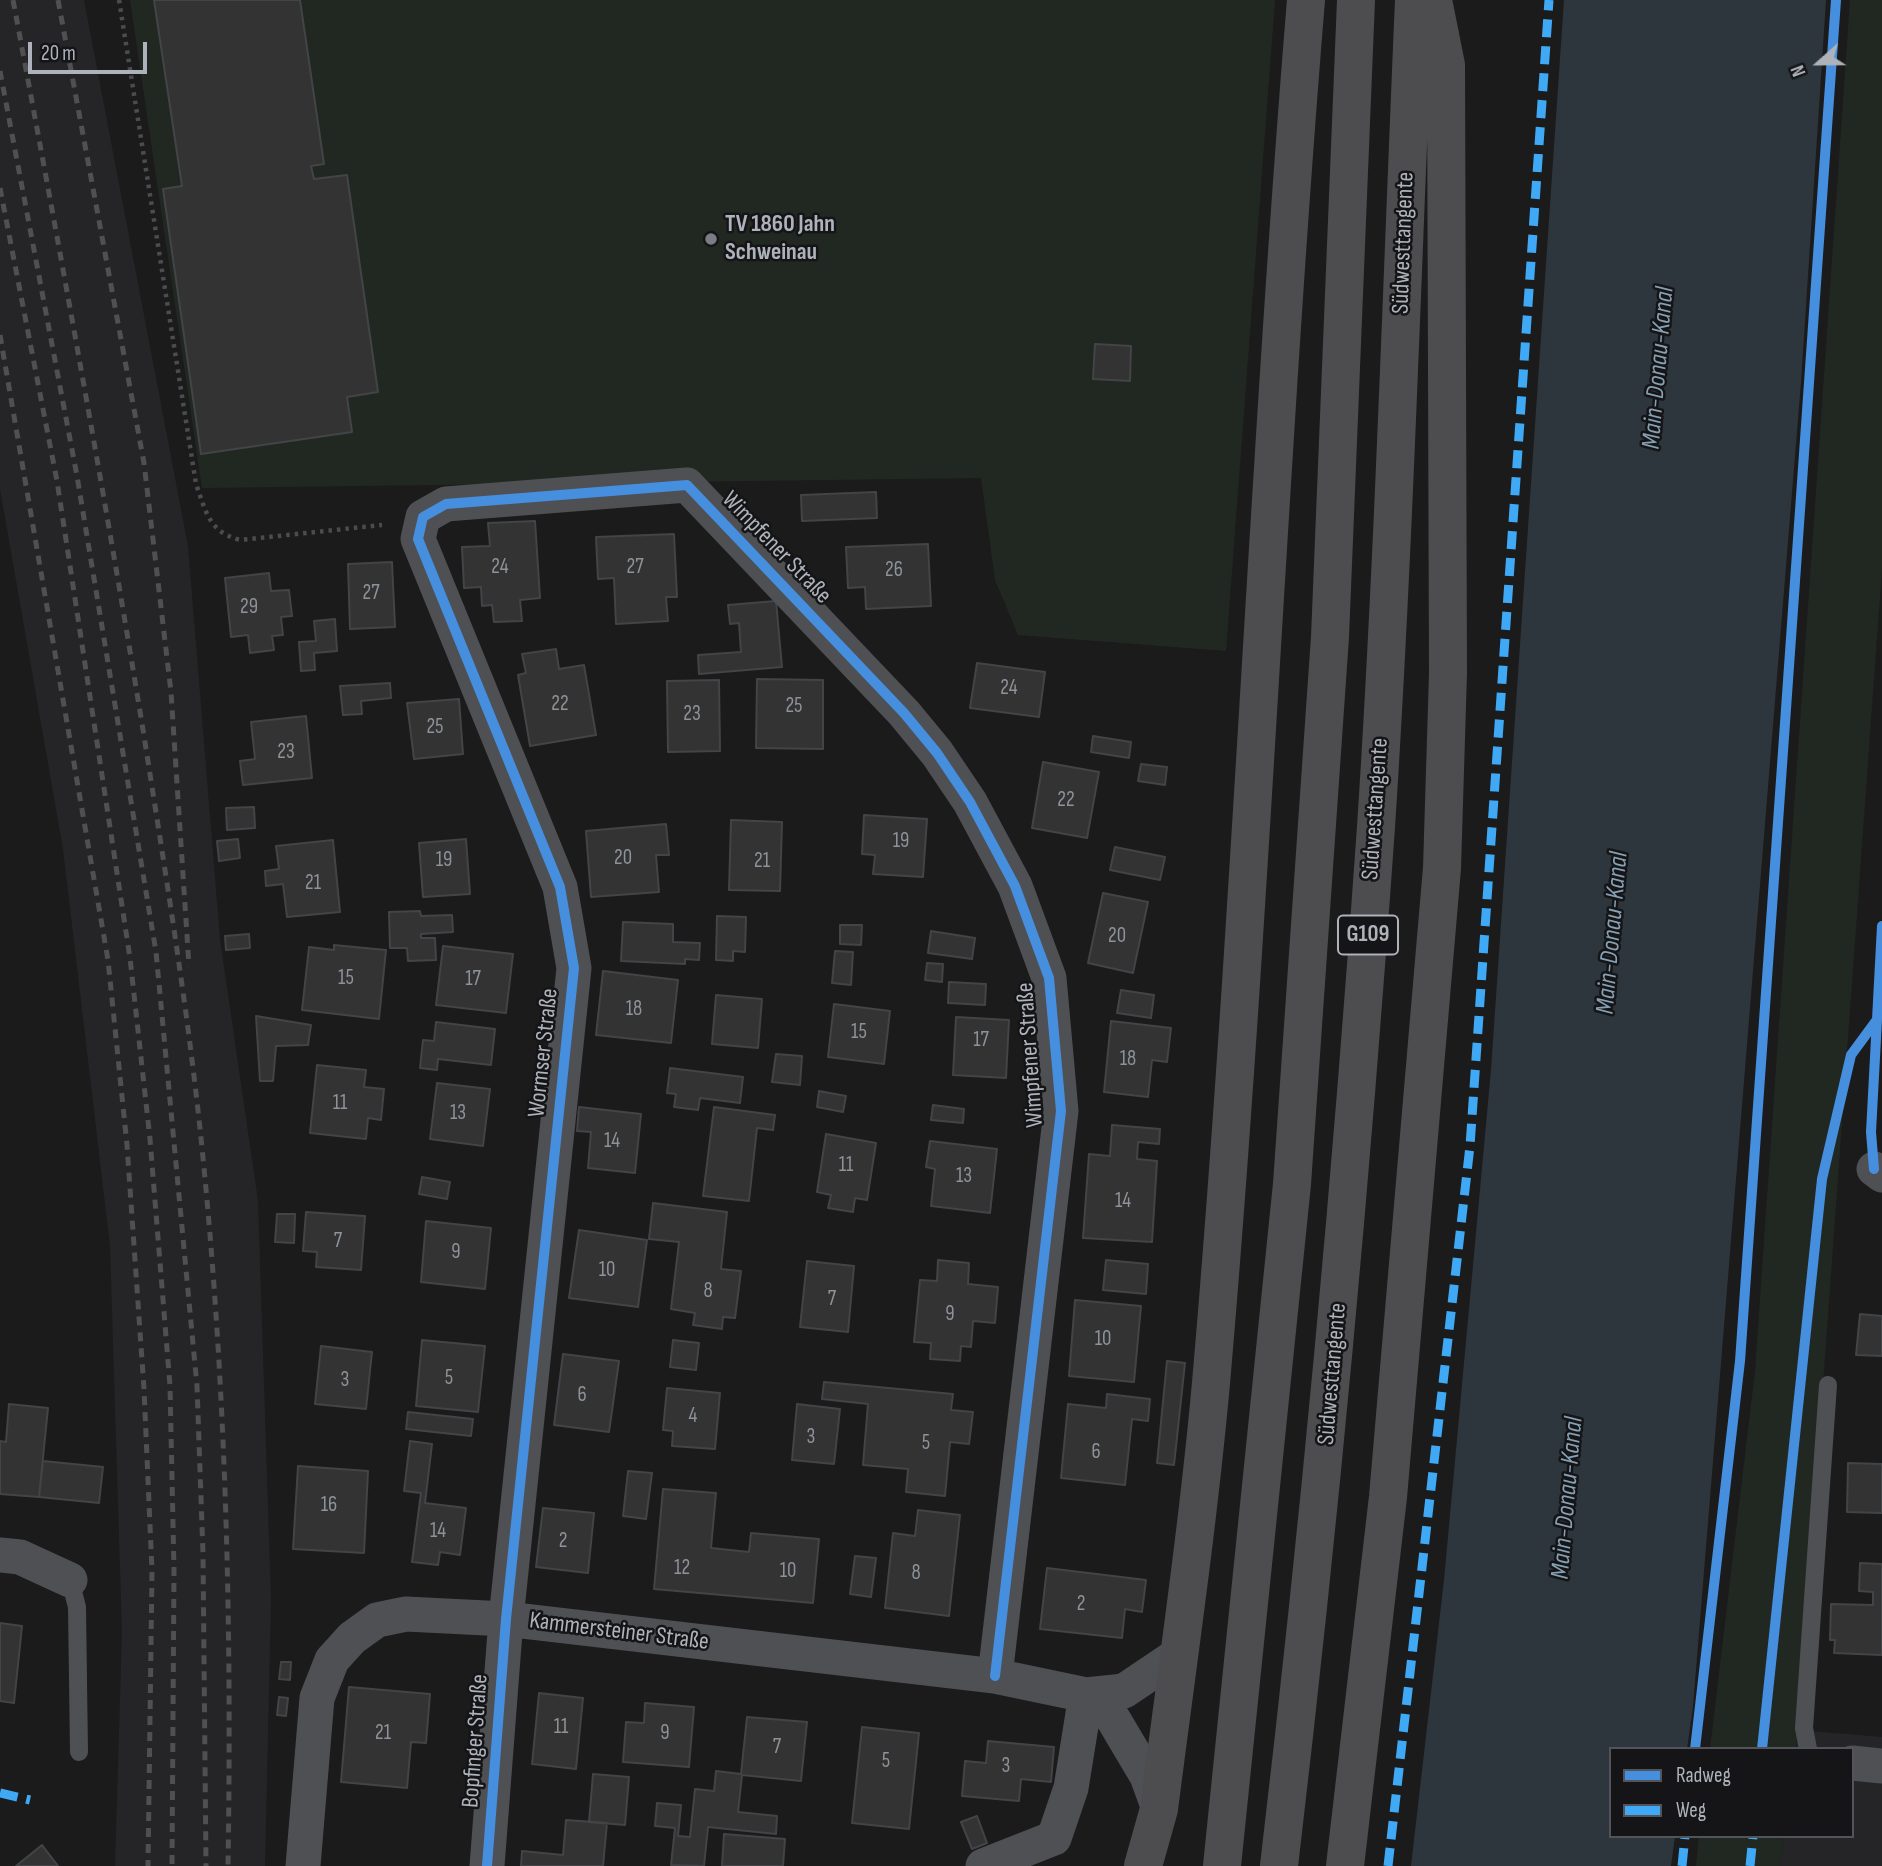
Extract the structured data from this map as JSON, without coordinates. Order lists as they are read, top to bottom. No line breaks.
{"streets":{"highway":["Südwesttangente","G109"],"street":["Wimpfener Straße","Wormser Straße","Kammersteiner Straße","Bopfinger Straße"]},"crossings":[["Wimpfener Straße","Wormser Straße"],["Wimpfener Straße","Kammersteiner Straße"],["Wormser Straße","Kammersteiner Straße"],["Wormser Straße","Bopfinger Straße"],["Kammersteiner Straße","Bopfinger Straße"]],"water":["Main-Donau-Kanal"],"places":["TV 1860 Jahn Schweinau"],"house_numbers":["24","27","26","27","29","24","22","25","23","25","23","22","19","20","19","21","21","20","15","17","18","15","17","18","11","13","14","11","13","14","7","9","10","8","7","9","10","5","3","6","4","3","5","6","16","14","2","12","10","8","2","11","21","9","7","5","3"],"legend":["Radweg","Weg"],"scale_bar":"20 m","north":"left"}
